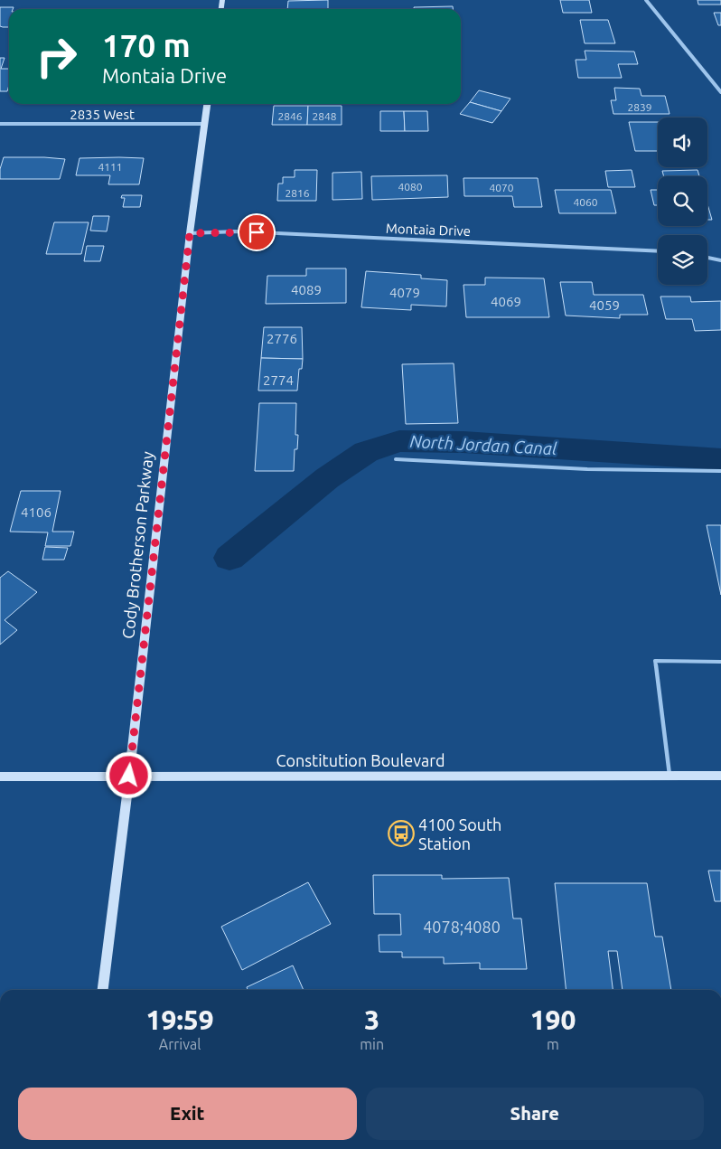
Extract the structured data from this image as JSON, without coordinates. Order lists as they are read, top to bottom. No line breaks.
{"streets":{"main road":["Cody Brotherson Parkway","Constitution Boulevard"],"street":["2835 West","Montaia Drive"]},"crossings":[["2835 West","Cody Brotherson Parkway"],["Montaia Drive","Cody Brotherson Parkway"],["Cody Brotherson Parkway","Constitution Boulevard"]],"water":["North Jordan Canal"],"places":{"bus stop":["4100 South Station"]},"house_numbers":["2839","2846","2848","4111","4080","4070","2816","4060","4089","4079","4069","4059","2776","2774","4106","4078;4080"],"page":{"turn":["170 m","Montaia Drive"],"eta":["19:59","Arrival","3","min","190","m"],"buttons":["Exit","Share"]}}
